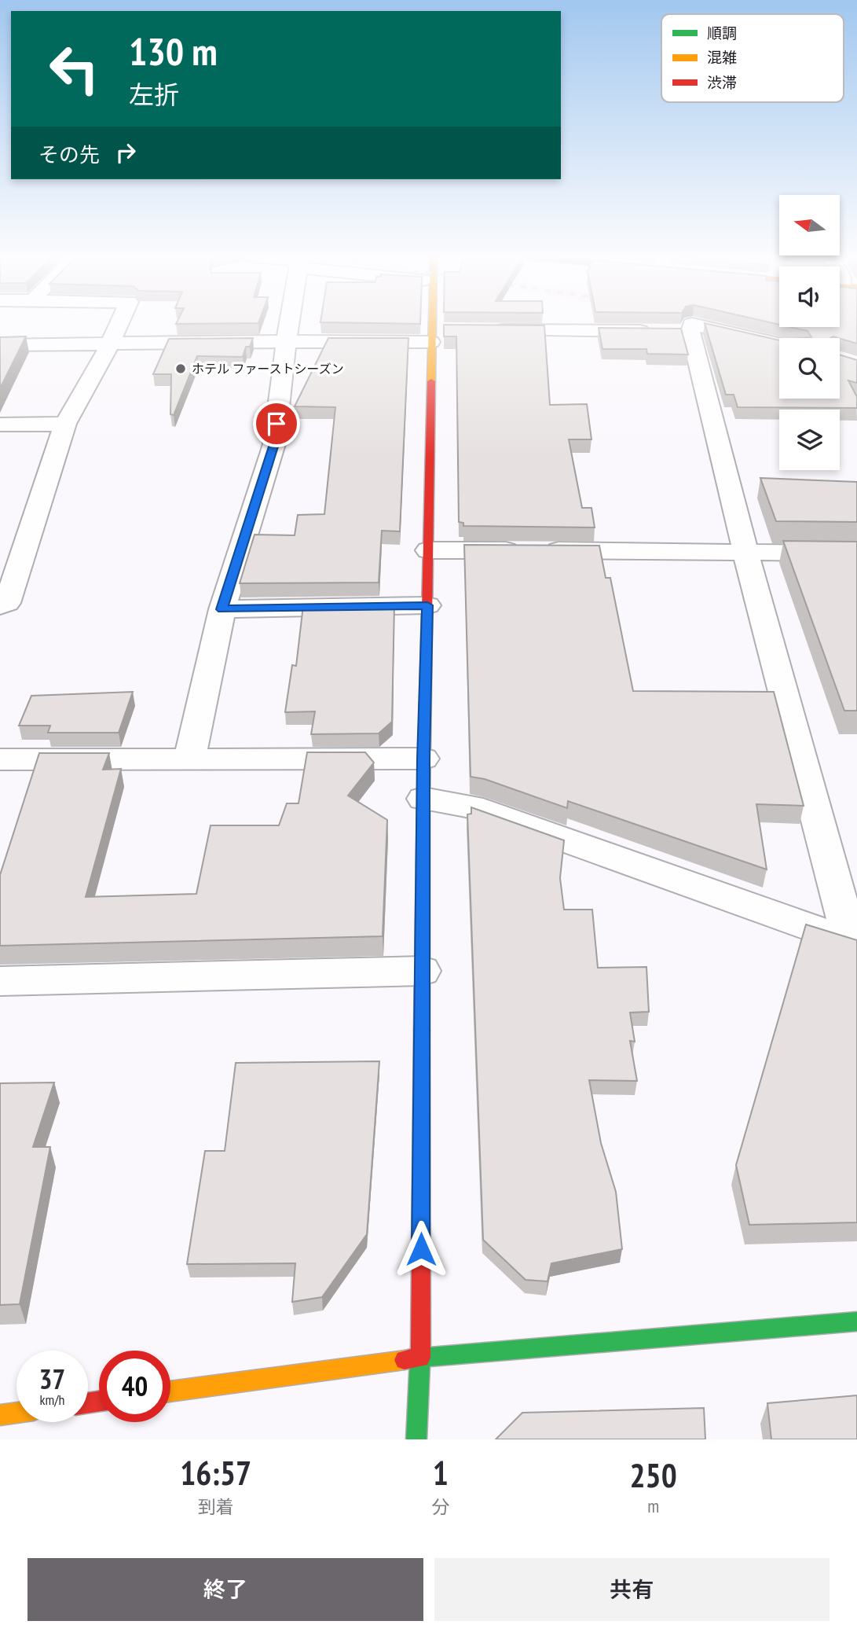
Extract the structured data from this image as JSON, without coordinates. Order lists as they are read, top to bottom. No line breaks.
{"places":["ホテル ファーストシーズン"],"legend":["順調","混雑","渋滞"],"north":"left","page":{"turn":["130 m","左折"],"then":"その先","speed":"37 km/h","limit":"40","eta":["16:57","到着","1","分","250","m"],"buttons":["終了","共有"]}}
